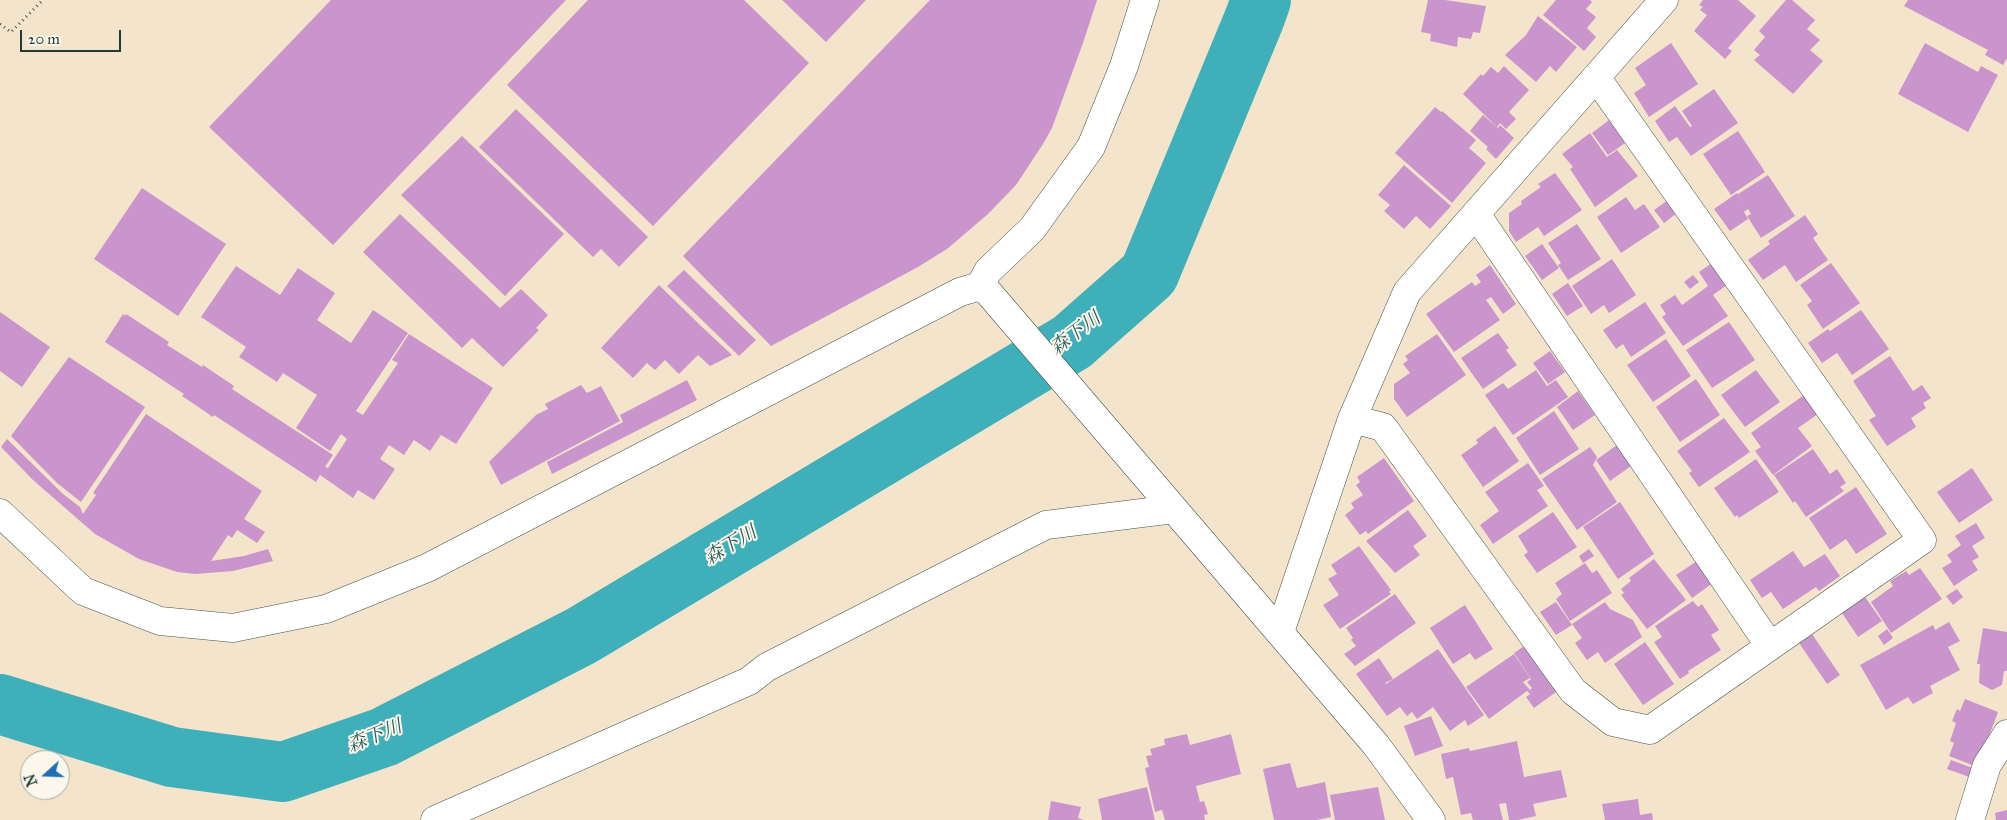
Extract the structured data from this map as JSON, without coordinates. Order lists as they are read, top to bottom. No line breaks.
{"water":["森下川"],"scale_bar":"20 m","north":"left"}
